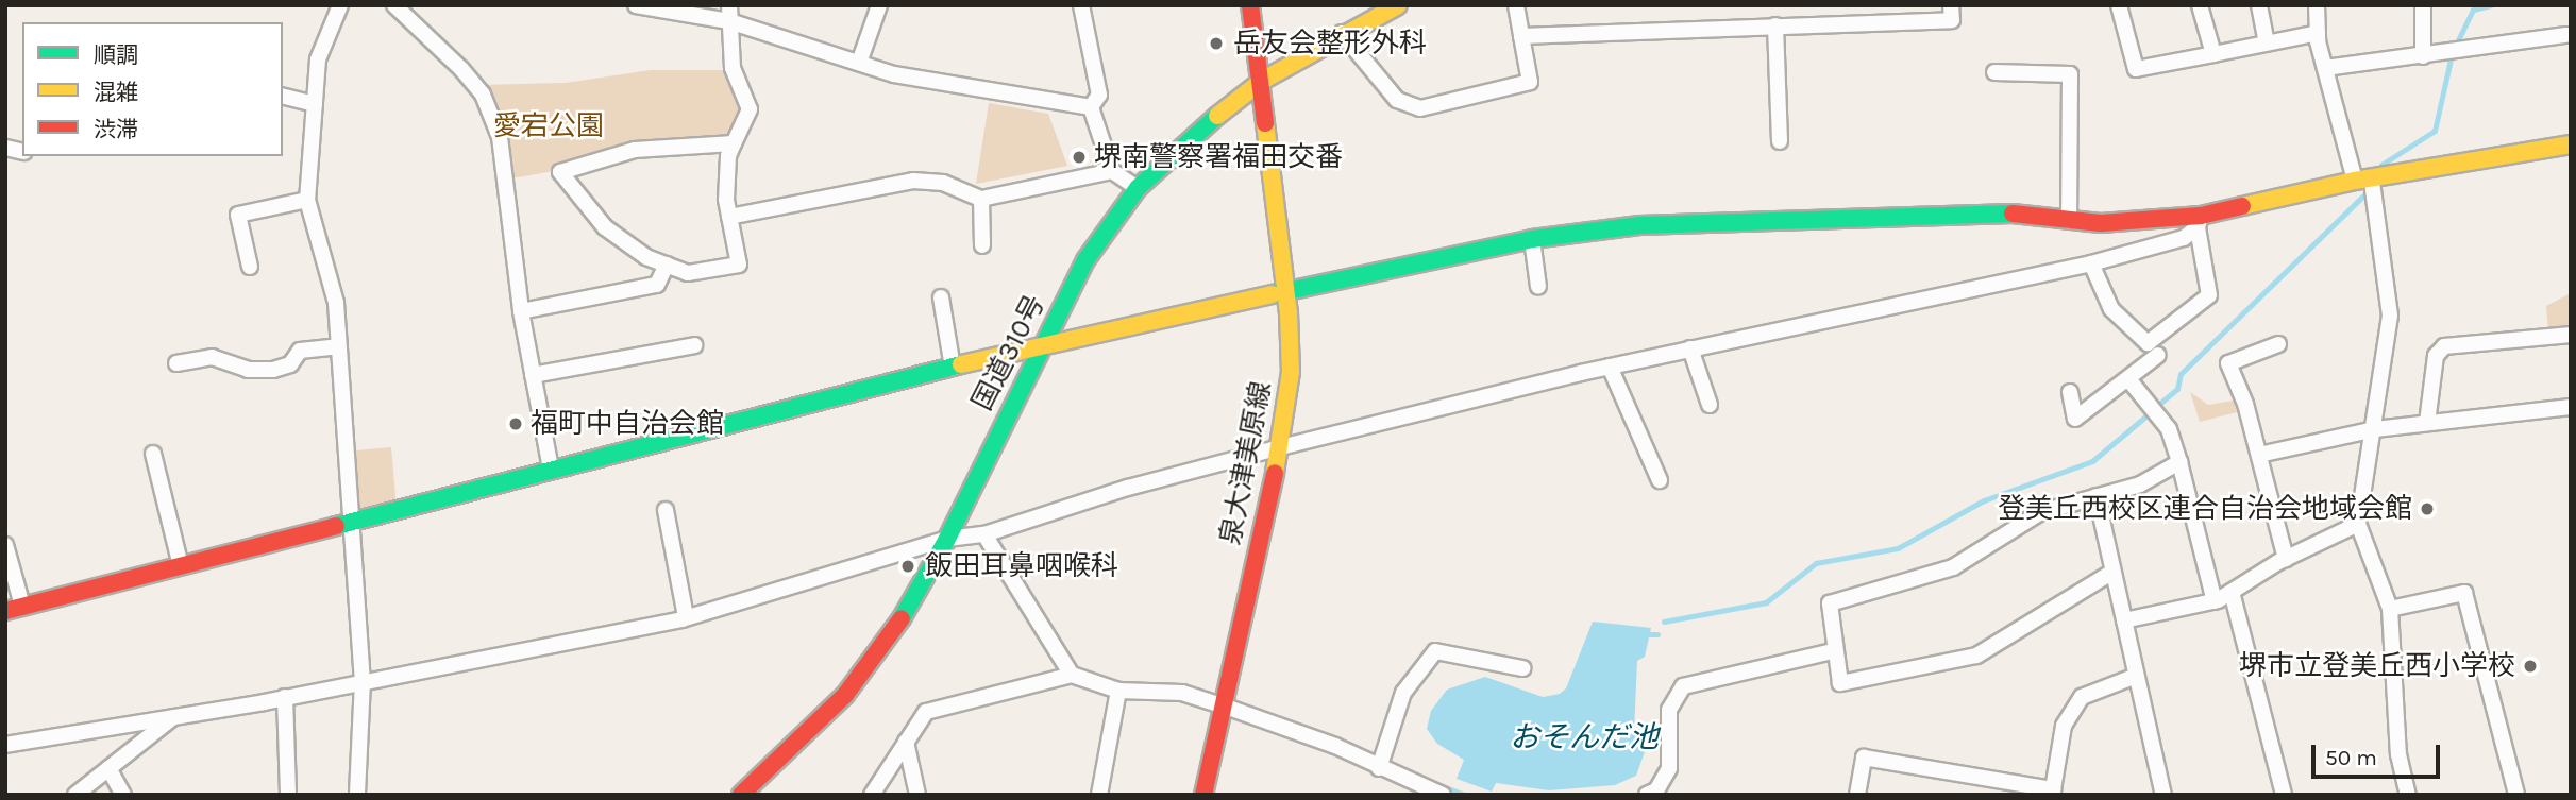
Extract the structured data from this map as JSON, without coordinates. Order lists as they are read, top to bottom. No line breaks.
{"streets":{"main road":["国道310号","泉大津美原線"]},"crossings":[["国道310号","泉大津美原線"]],"water":["おそんだ池"],"parks":["愛宕公園"],"places":["岳友会整形外科","堺南警察署福田交番","福町中自治会館","登美丘西校区連合自治会地域会館","飯田耳鼻咽喉科","堺市立登美丘西小学校"],"legend":["順調","混雑","渋滞"],"scale_bar":"50 m"}
